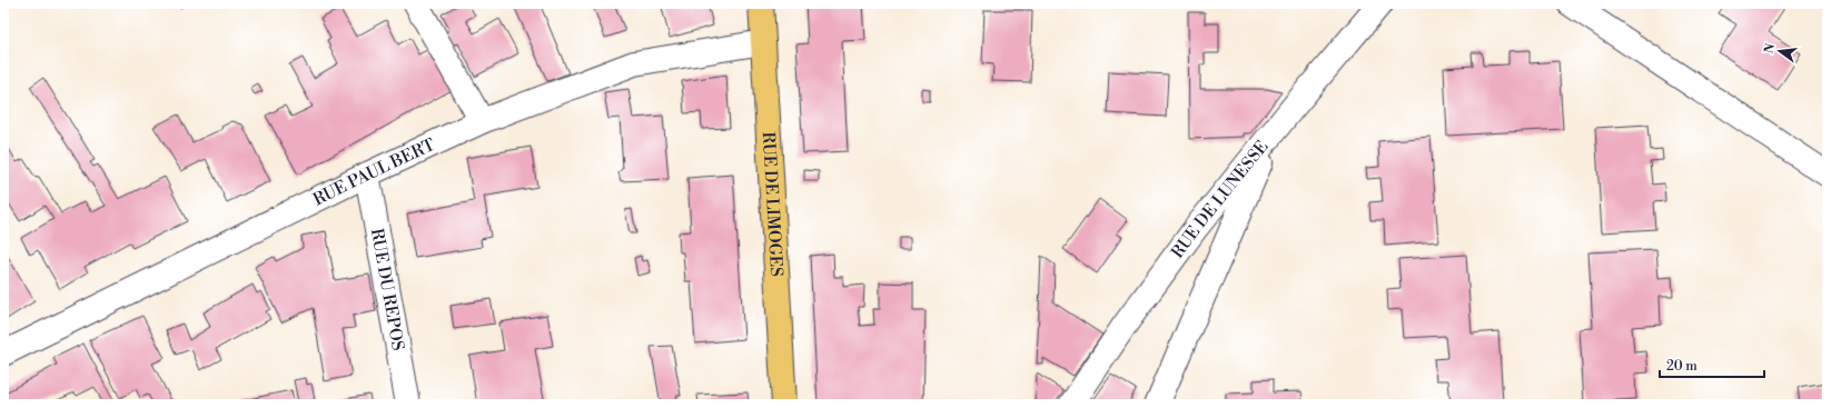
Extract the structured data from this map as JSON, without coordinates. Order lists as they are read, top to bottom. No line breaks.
{"streets":{"main road":["RUE DE LIMOGES"],"street":["RUE PAUL BERT","RUE DE LUNESSE","RUE DU REPOS"]},"crossings":[["RUE PAUL BERT","RUE DE LIMOGES"],["RUE PAUL BERT","RUE DU REPOS"]],"scale_bar":"20 m","north":"left"}
